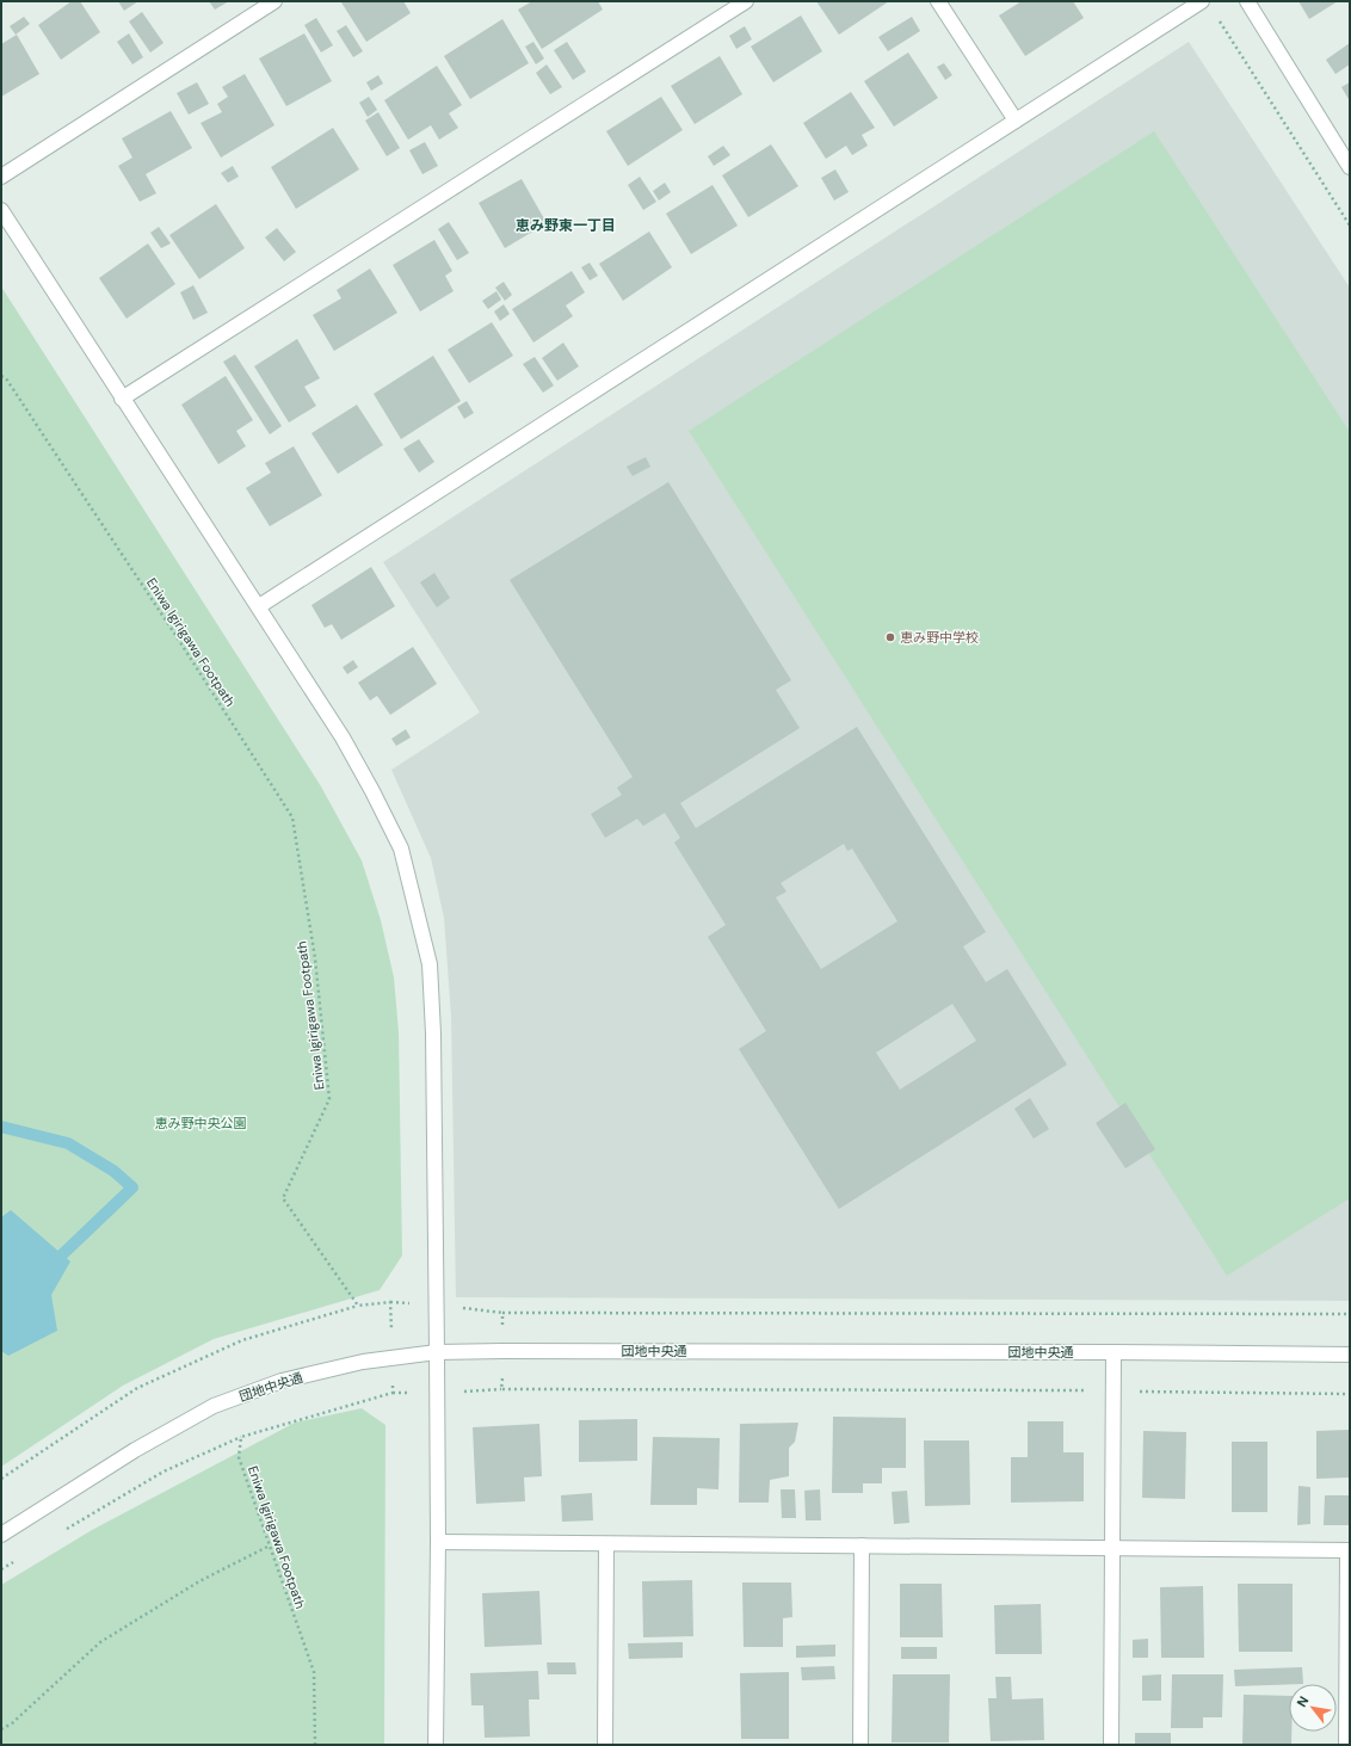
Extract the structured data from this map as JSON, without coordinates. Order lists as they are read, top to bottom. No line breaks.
{"streets":{"street":["団地中央通"],"path":["Eniwa Igirigawa Footpath"]},"districts":["恵み野東一丁目"],"parks":["恵み野中央公園"],"places":["恵み野中学校"],"north":"top left"}
